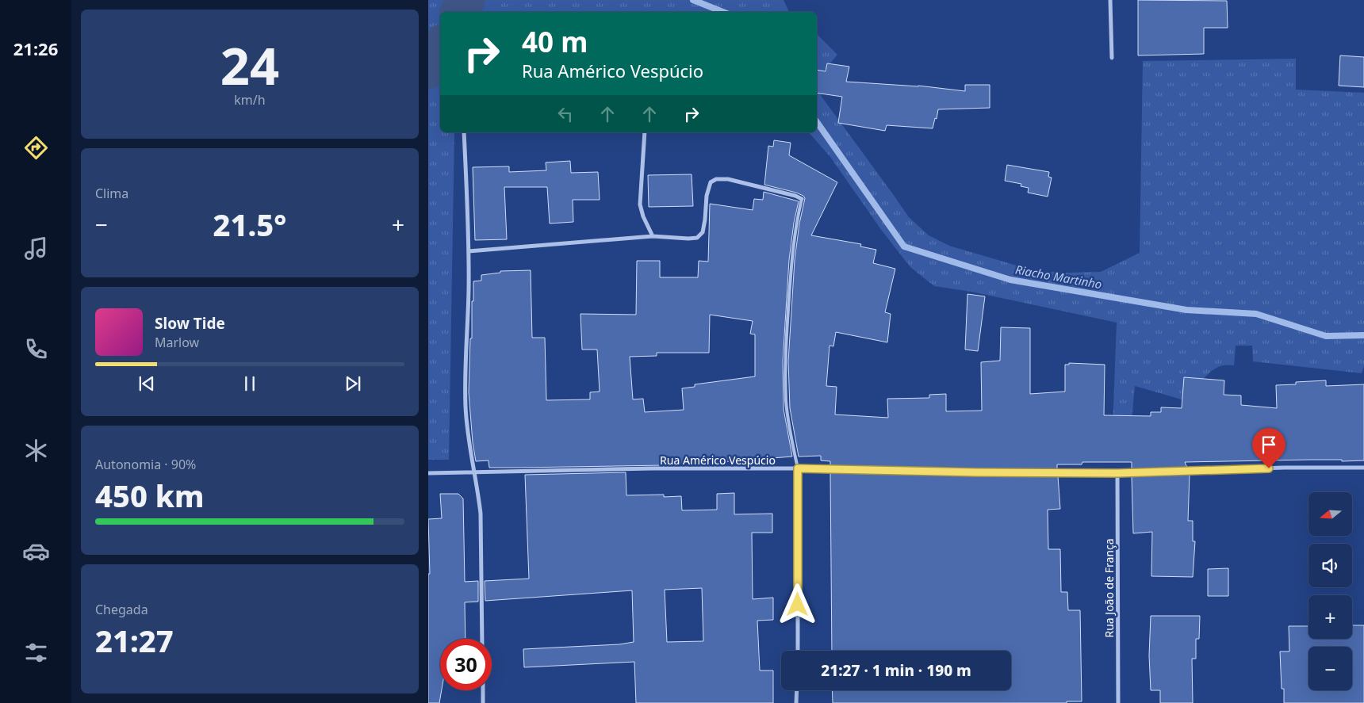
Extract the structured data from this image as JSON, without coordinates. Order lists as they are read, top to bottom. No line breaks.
{"streets":{"street":["Rua Américo Vespúcio","Rua João de França"]},"crossings":[["Rua Américo Vespúcio","Rua João de França"]],"water":["Riacho Martinho"],"north":"left","page":{"tabs":"21:26","tile":[["24","km/h"],"Clima",["Autonomia · 90%","450 km"],["Chegada","21:27"]],"turn":["40 m","Rua Américo Vespúcio"],"heat":["−","21.5°","+"],"song":["Slow Tide","Marlow"],"map_buttons":["+","−"],"limit":"30","trip":"21:27 · 1 min · 190 m"}}
